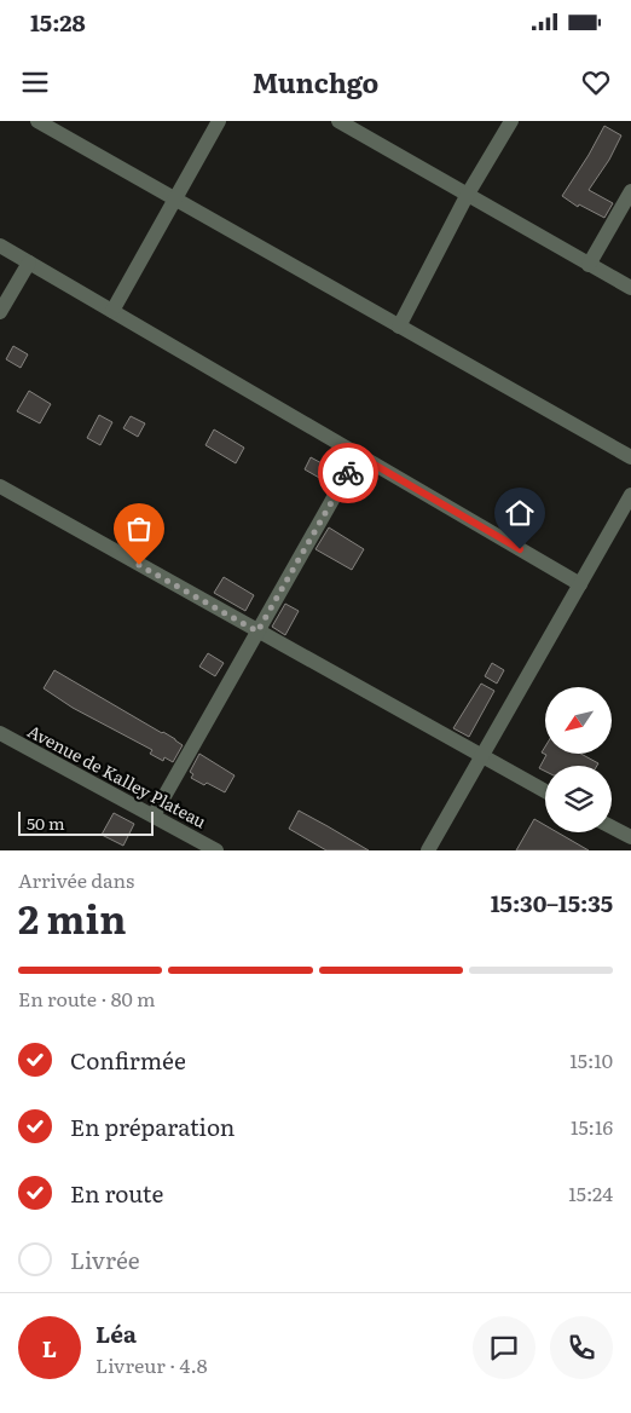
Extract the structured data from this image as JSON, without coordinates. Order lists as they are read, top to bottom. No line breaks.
{"streets":{"street":["Avenue de Kalley Plateau"]},"scale_bar":"50 m","north":"bottom left","page":{"status":"15:28","header":"Munchgo","scale":"50 m","heading":["2 min","Arrivée dans","15:30–15:35"],"panel":["Léa","Livreur · 4.8"],"bar":"En route · 80 m","list":[["Confirmée","15:10"],["En préparation","15:16"],["En route","15:24"],"Livrée"],"round":"L"}}
